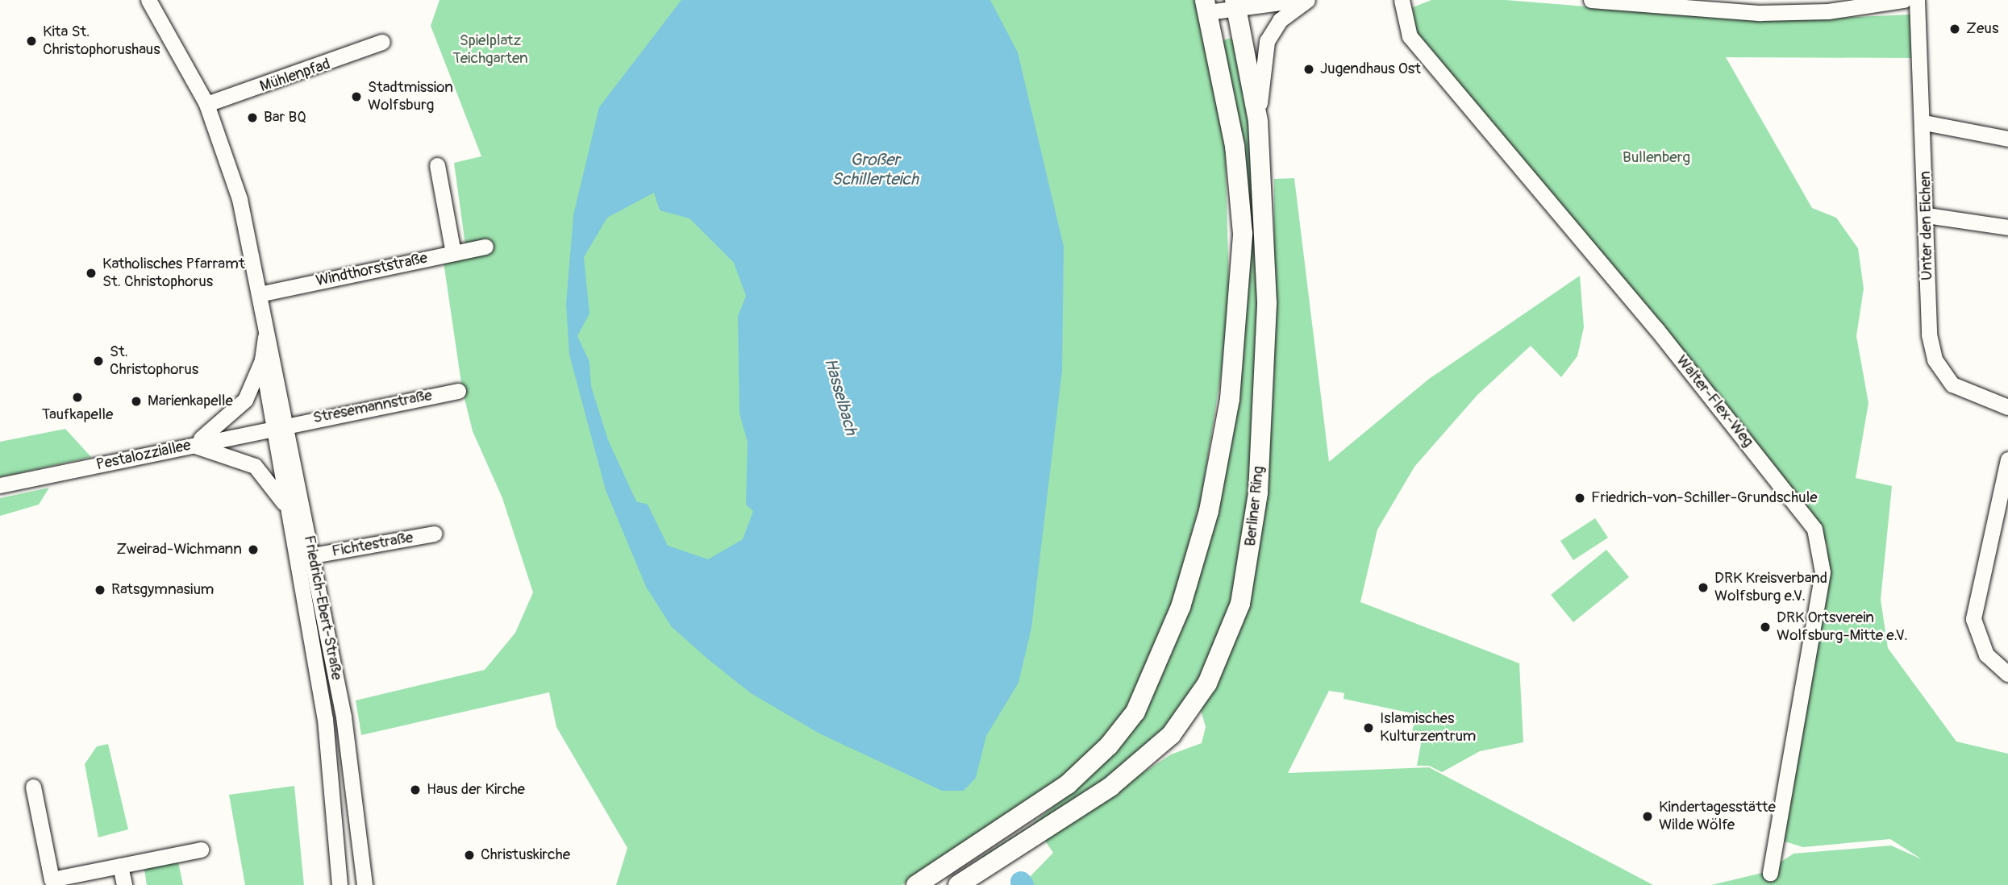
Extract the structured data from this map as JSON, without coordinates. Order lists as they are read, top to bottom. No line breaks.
{"streets":{"main road":["Berliner Ring"],"street":["Mühlenpfad","Unter den Eichen","Windthorststraße","Walter-Flex-Weg","Stresemannstraße","Pestalozziallee","Fichtestraße","Friedrich-Ebert-Straße"]},"crossings":[["Mühlenpfad","Friedrich-Ebert-Straße"],["Windthorststraße","Friedrich-Ebert-Straße"],["Stresemannstraße","Pestalozziallee"],["Stresemannstraße","Friedrich-Ebert-Straße"],["Pestalozziallee","Friedrich-Ebert-Straße"],["Fichtestraße","Friedrich-Ebert-Straße"]],"water":["Großer Schillerteich","Hasselbach"],"parks":["Spielplatz Teichgarten","Bullenberg"],"places":["Zeus","Kita St. Christophorushaus","Jugendhaus Ost","Stadtmission Wolfsburg","Bar BQ","Katholisches Pfarramt St. Christophorus","St. Christophorus","Taufkapelle","Marienkapelle","Friedrich-von-Schiller-Grundschule","Zweirad-Wichmann","DRK Kreisverband Wolfsburg e.V.","Ratsgymnasium","DRK Ortsverein Wolfsburg-Mitte e.V.","Islamisches Kulturzentrum","Haus der Kirche","Kindertagesstätte Wilde Wölfe","Christuskirche"]}
